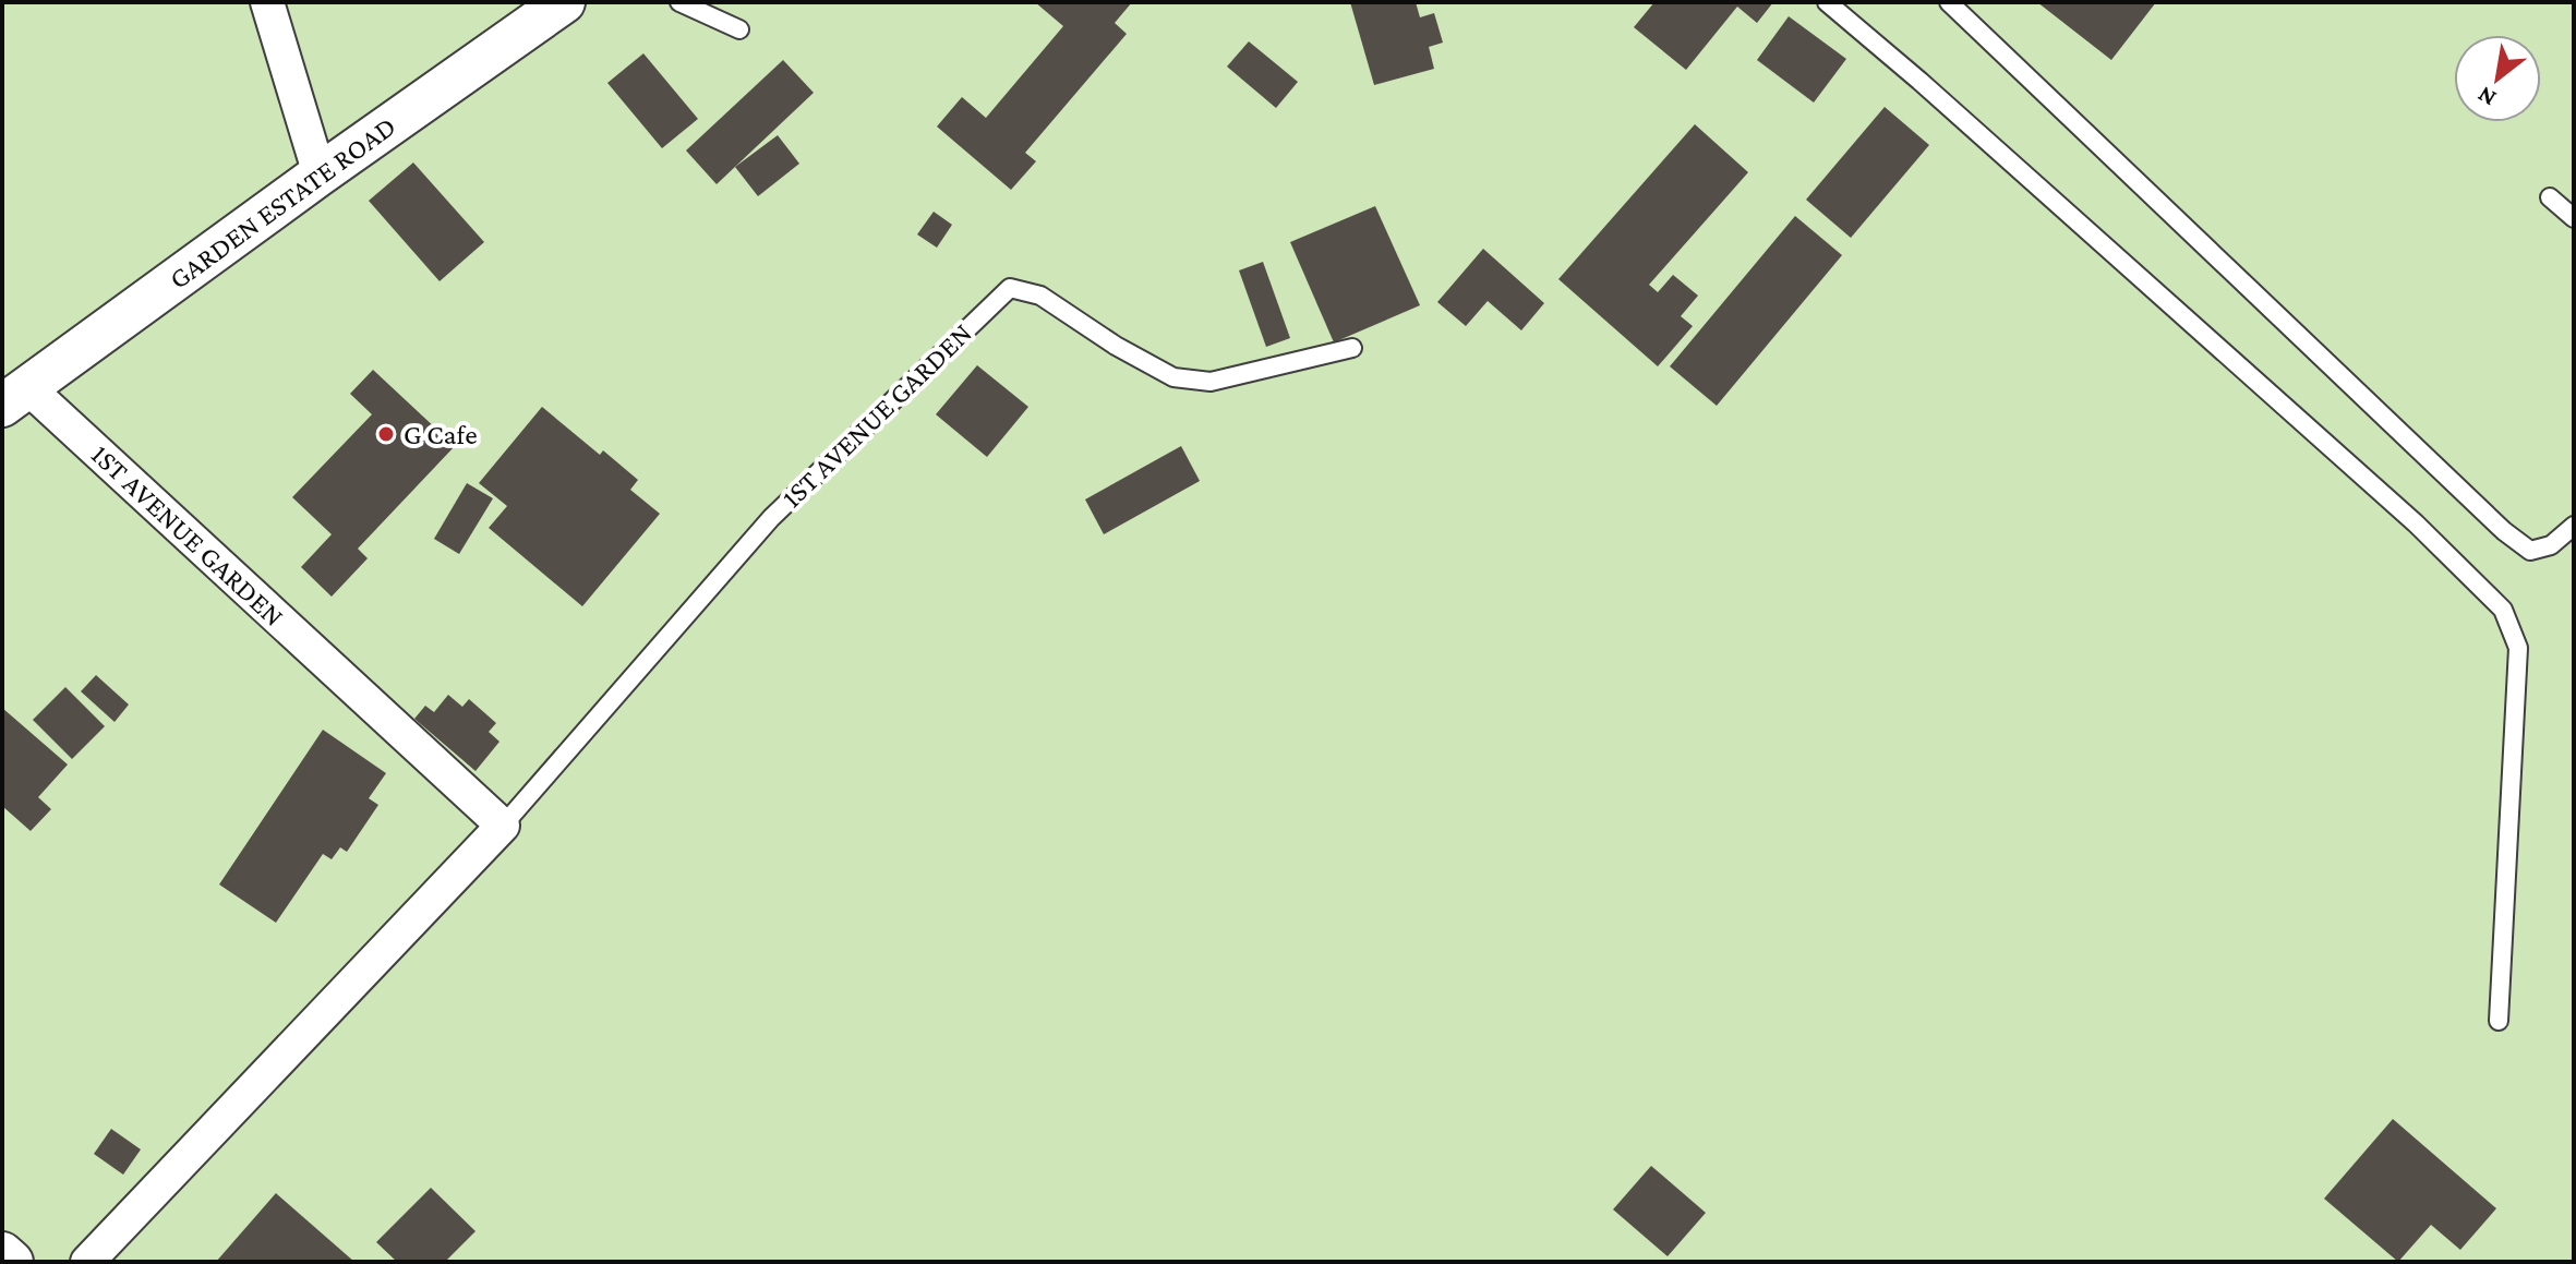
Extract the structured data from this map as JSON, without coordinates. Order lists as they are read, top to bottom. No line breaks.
{"streets":{"street":["GARDEN ESTATE ROAD","1ST AVENUE GARDEN"]},"crossings":[["GARDEN ESTATE ROAD","1ST AVENUE GARDEN"]],"places":["G Cafe"],"north":"bottom left"}
